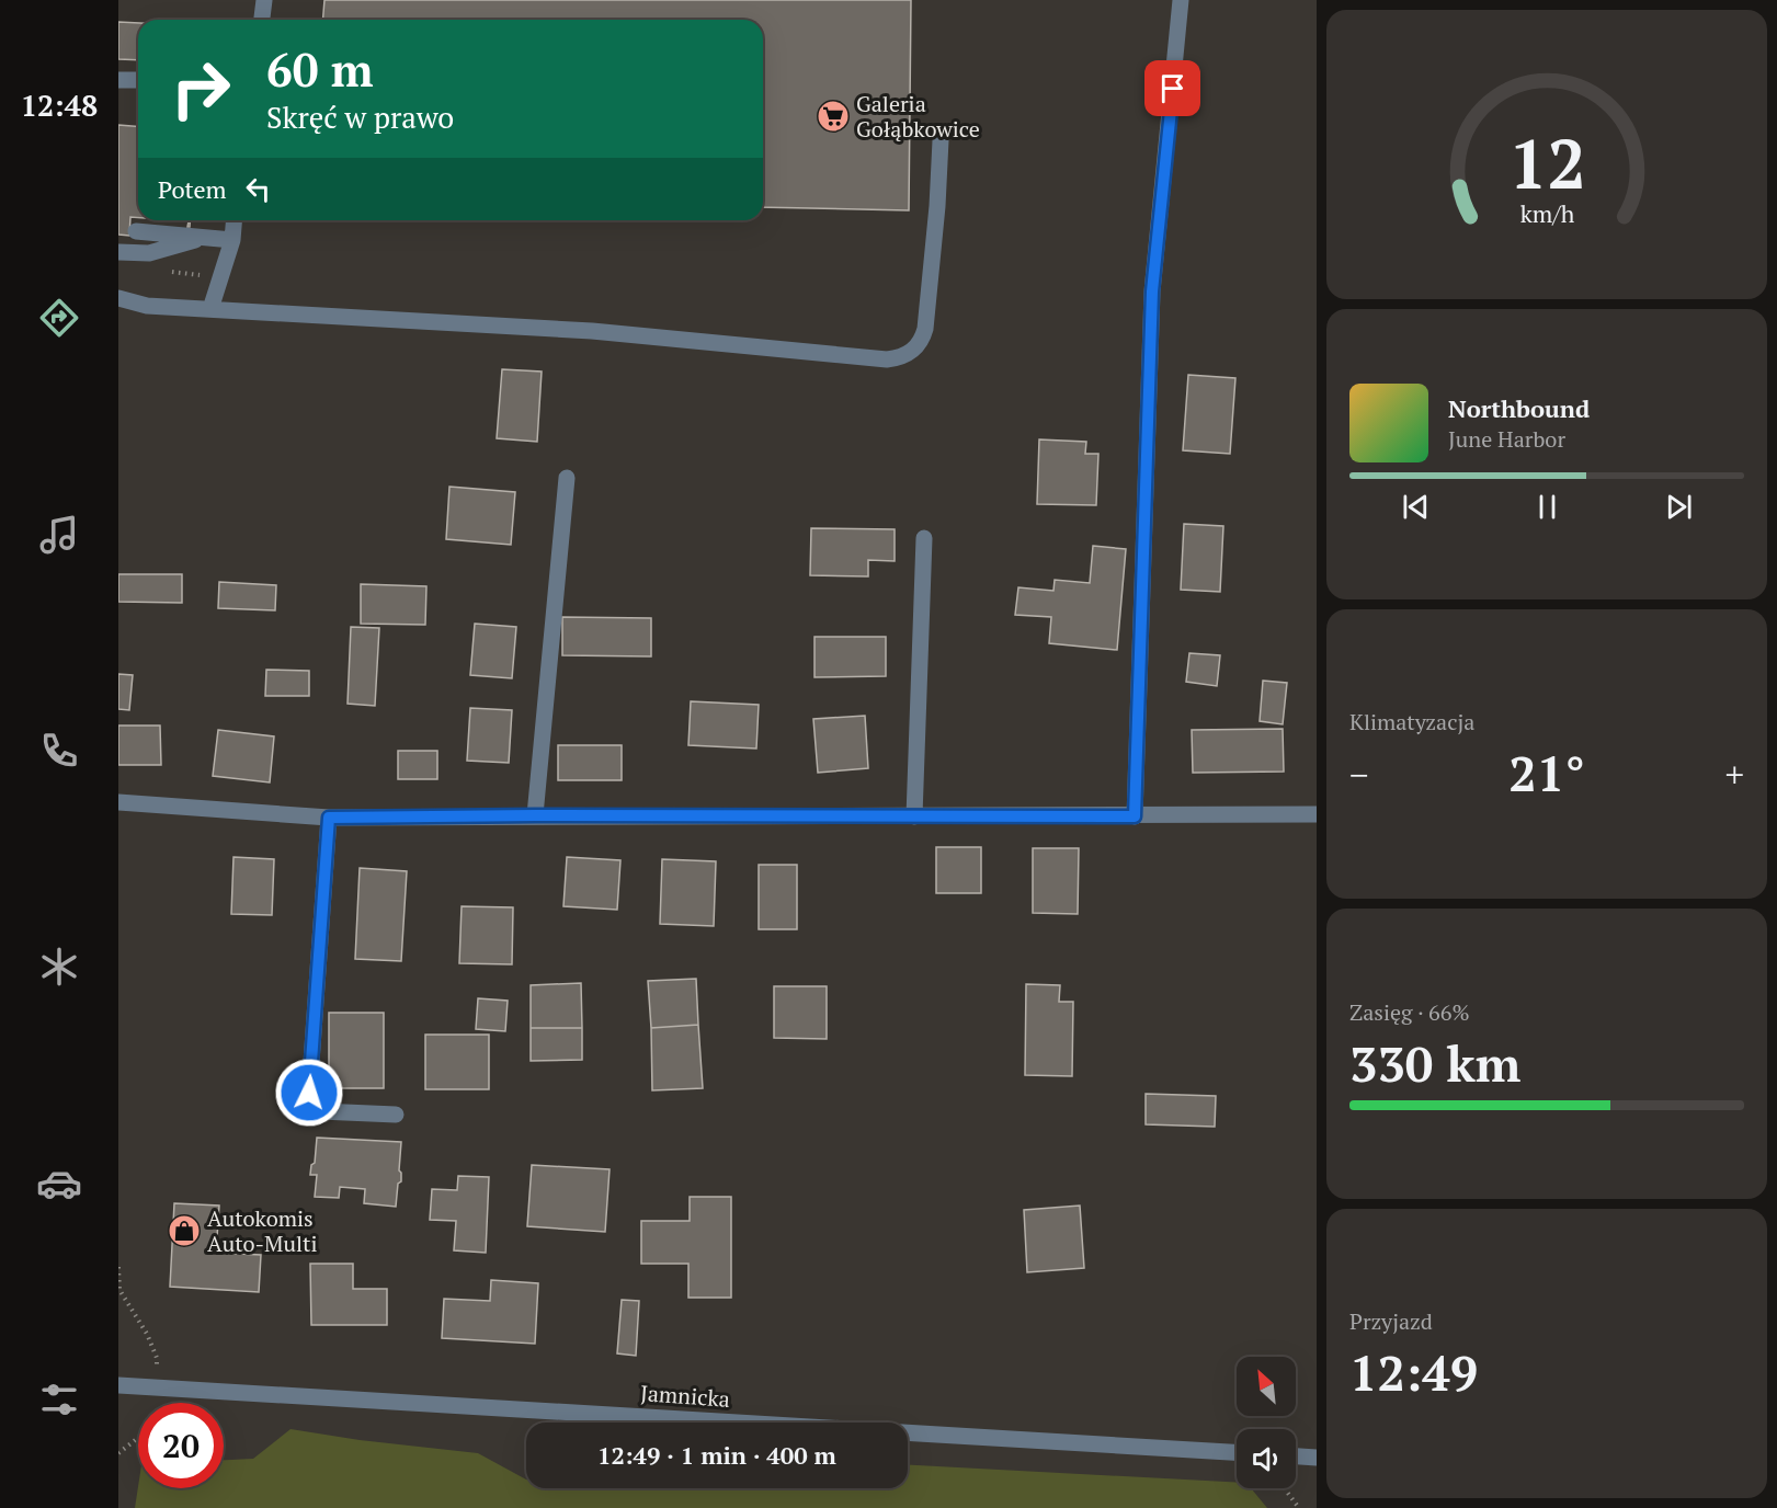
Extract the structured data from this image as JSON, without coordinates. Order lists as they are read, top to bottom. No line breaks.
{"streets":{"street":["Jamnicka"]},"places":{"supermarket":["Galeria Gołąbkowice"],"shop":["Autokomis Auto-Multi"]},"north":"top left","page":{"tabs":"12:48","turn":["60 m","Skręć w prawo"],"then":"Potem","song":["Northbound","June Harbor"],"tile":["Klimatyzacja",["Zasięg · 66%","330 km"],["Przyjazd","12:49"]],"heat":["−","21°","+"],"limit":"20","trip":"12:49 · 1 min · 400 m","gauge":["12","km/h"]}}
